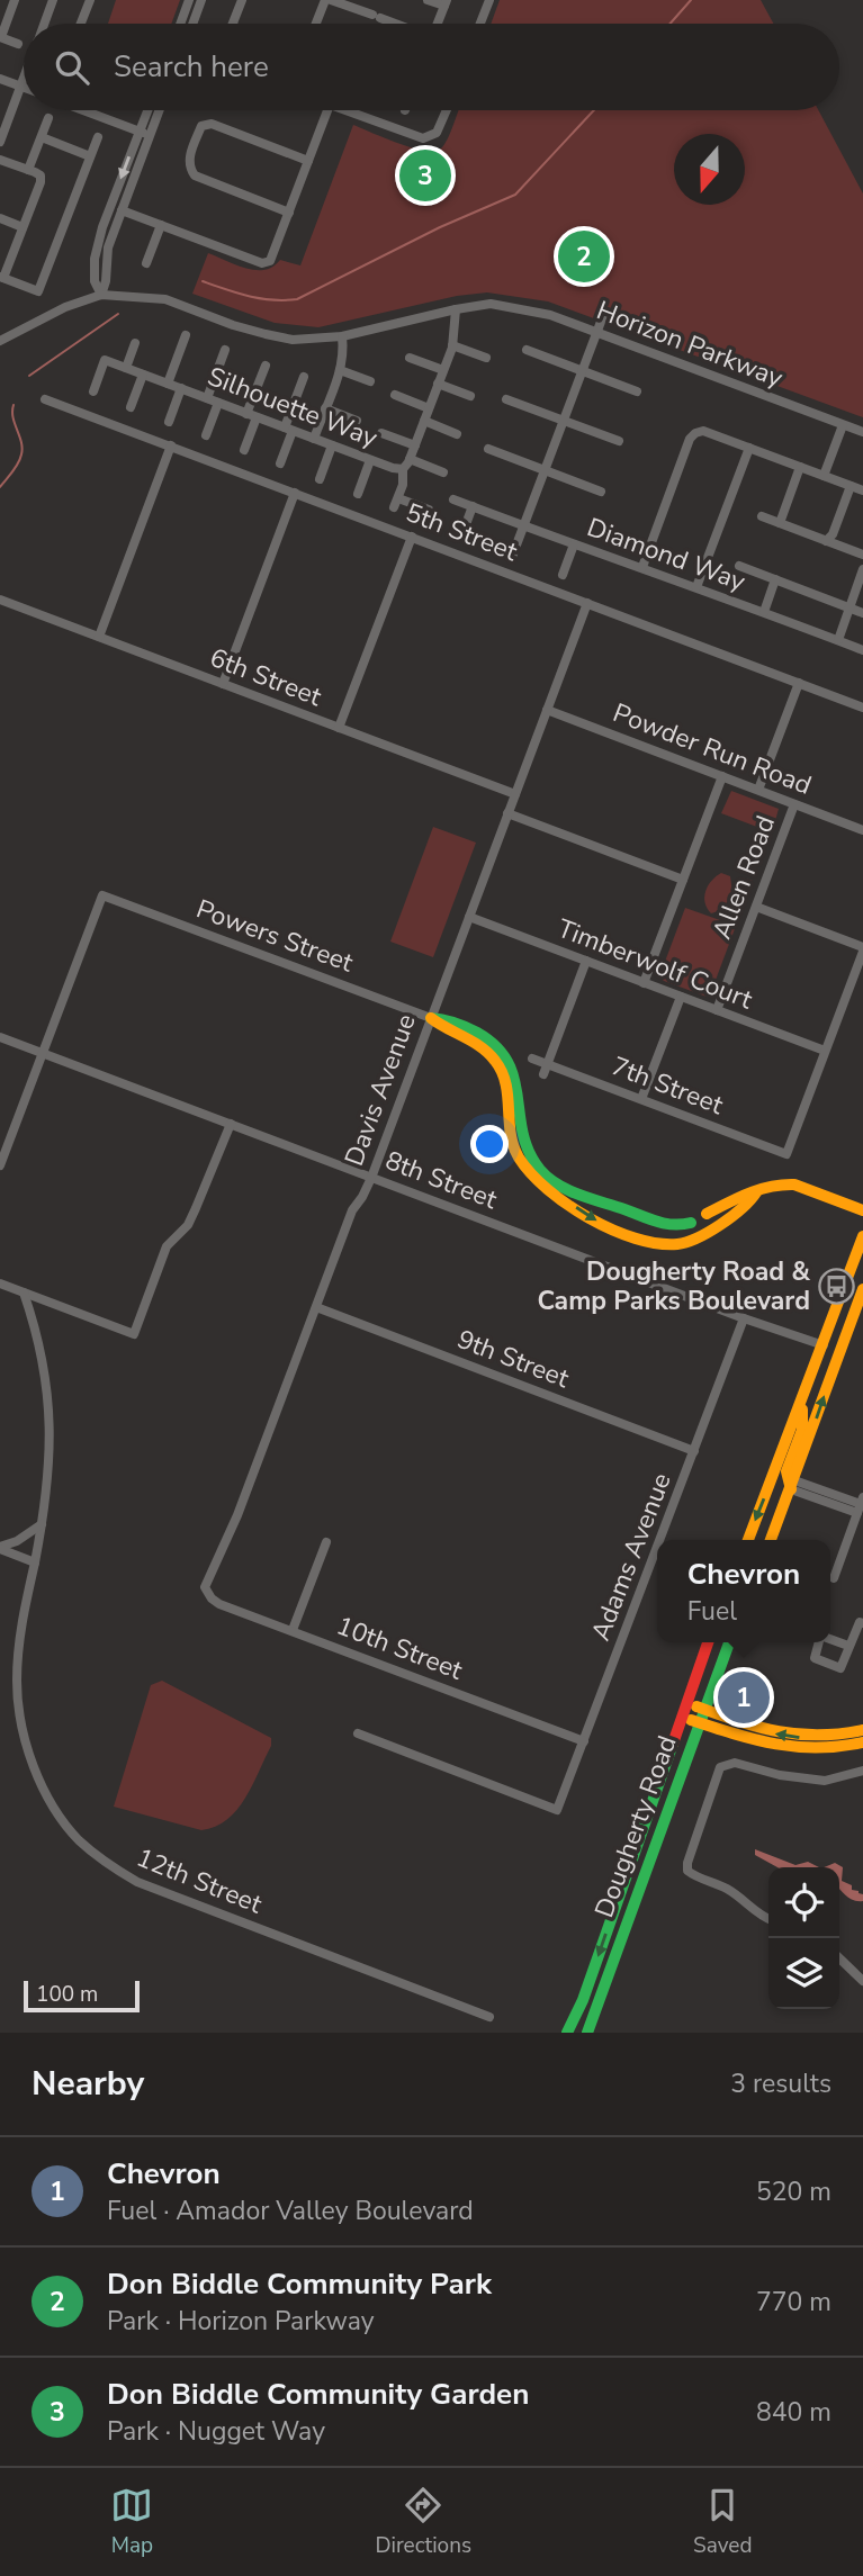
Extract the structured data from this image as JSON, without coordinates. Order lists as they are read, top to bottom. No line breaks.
{"streets":{"main road":["Dougherty Road"],"street":["Horizon Parkway","Silhouette Way","5th Street","Diamond Way","6th Street","Powder Run Road","Allen Road","Powers Street","Timberwolf Court","7th Street","Davis Avenue","8th Street","9th Street","Adams Avenue","10th Street","12th Street"]},"crossings":[["5th Street","Davis Avenue"],["6th Street","Davis Avenue"],["Powder Run Road","Allen Road"],["Powder Run Road","Davis Avenue"],["Allen Road","Timberwolf Court"],["Powers Street","Davis Avenue"],["Powers Street","8th Street"],["Timberwolf Court","7th Street"],["Timberwolf Court","Davis Avenue"],["Davis Avenue","8th Street"],["Davis Avenue","9th Street"],["Davis Avenue","10th Street"],["8th Street","Adams Avenue"],["9th Street","Adams Avenue"],["Adams Avenue","10th Street"]],"places":{"bus stop":["Dougherty Road & Camp Parks Boulevard"]},"scale_bar":"100 m","north":"bottom","page":{"search":"Search here","pins":["3","2","1"],"popup":["Chevron","Fuel"],"scale":"100 m","heading":["Nearby","3 results"],"list":[{"mark":"1","name":"Chevron","note":"Fuel · Amador Valley Boulevard","value":"520 m"},{"mark":"2","name":"Don Biddle Community Park","note":"Park · Horizon Parkway","value":"770 m"},{"mark":"3","name":"Don Biddle Community Garden","note":"Park · Nugget Way","value":"840 m"}],"nav":["Map","Directions","Saved"]}}
